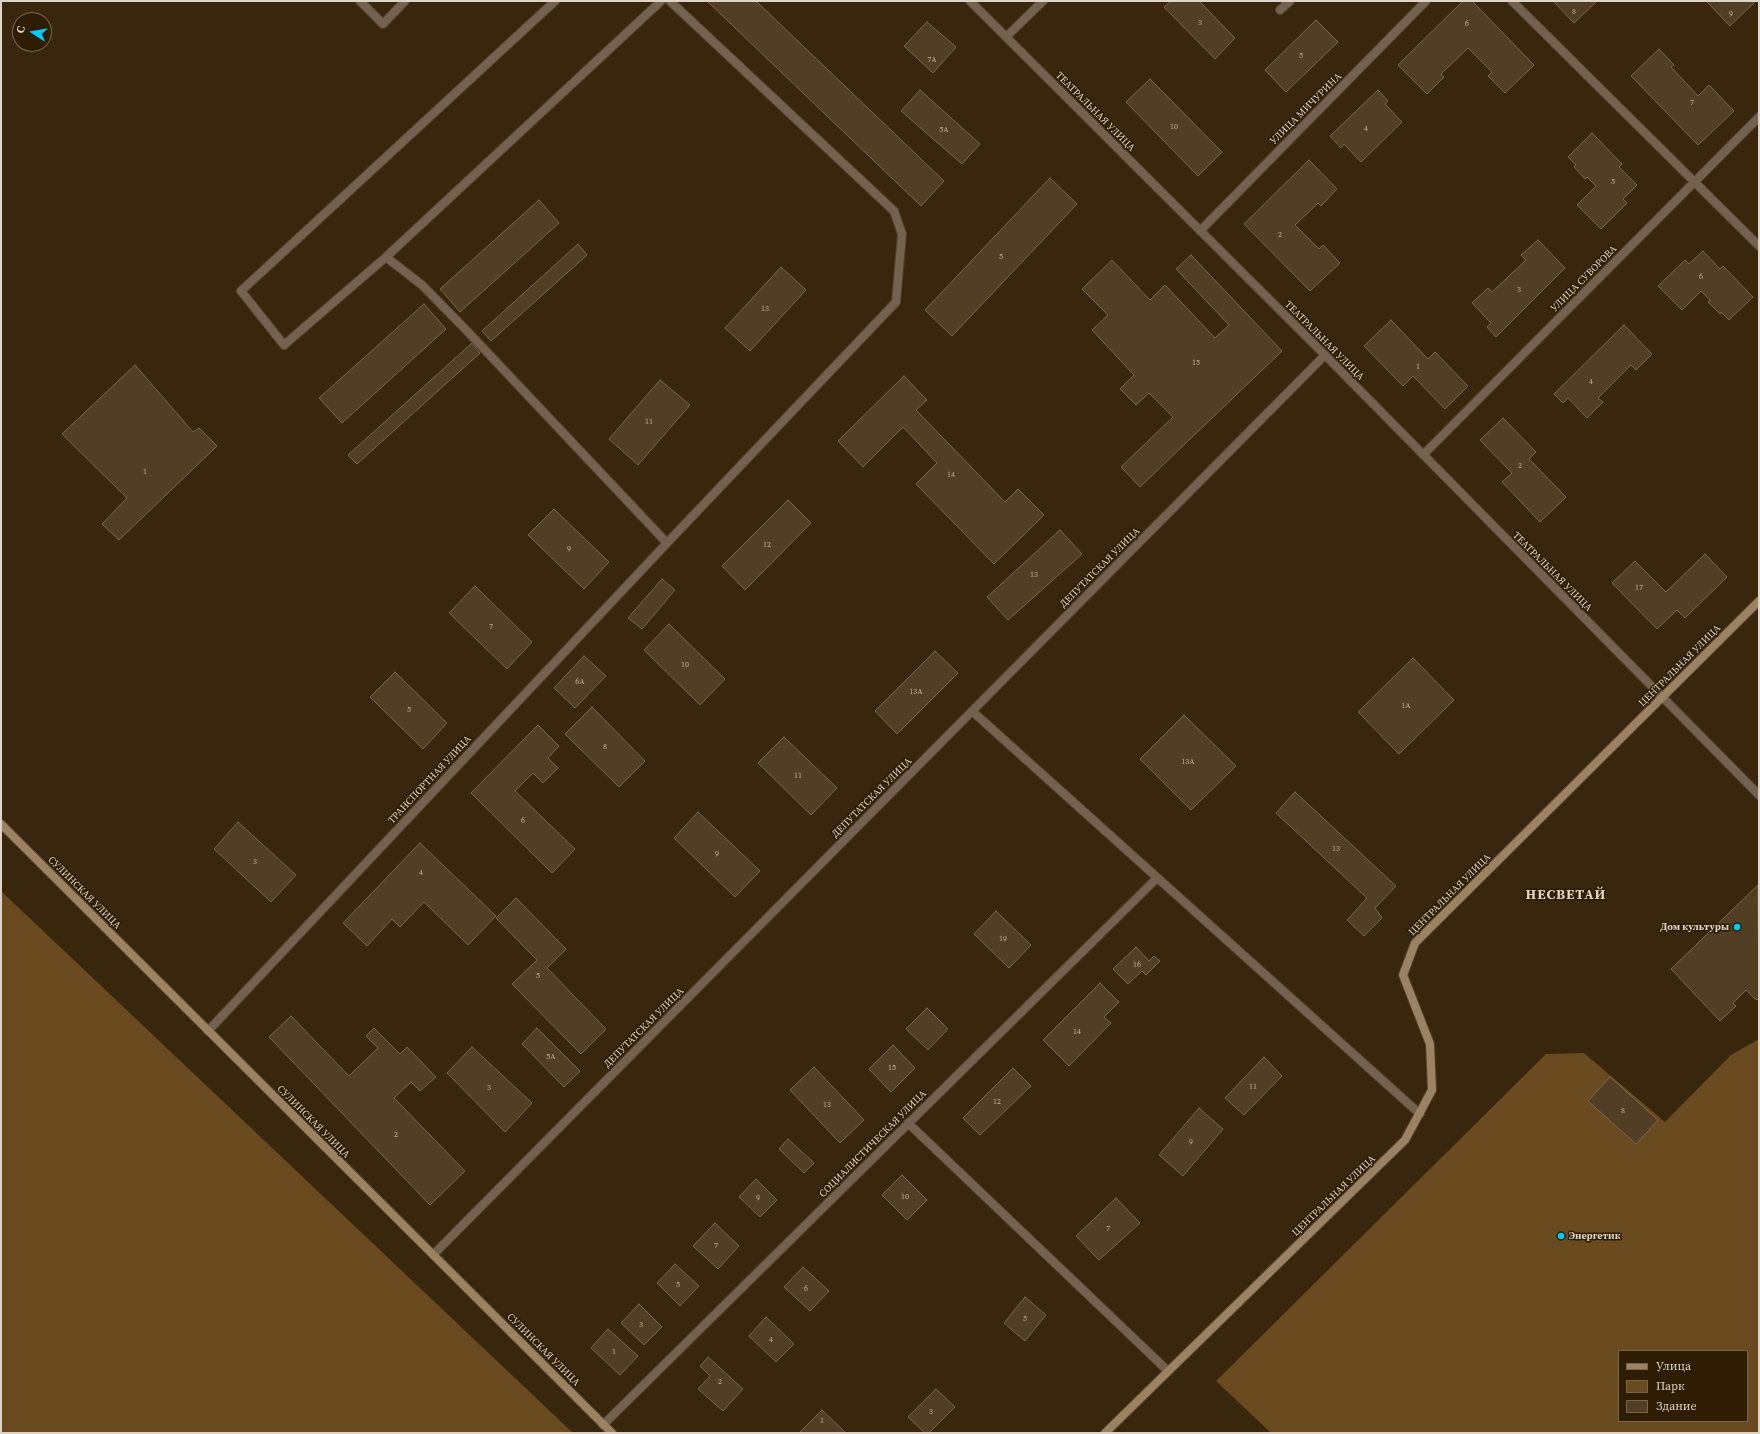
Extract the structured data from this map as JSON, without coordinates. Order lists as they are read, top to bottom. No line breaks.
{"streets":{"main road":["ЦЕНТРАЛЬНАЯ УЛИЦА","СУЛИНСКАЯ УЛИЦА"],"street":["УЛИЦА МИЧУРИНА","ТЕАТРАЛЬНАЯ УЛИЦА","УЛИЦА СУВОРОВА","ДЕПУТАТСКАЯ УЛИЦА","ТРАНСПОРТНАЯ УЛИЦА","СОЦИАЛИСТИЧЕСКАЯ УЛИЦА"]},"crossings":[["УЛИЦА МИЧУРИНА","ТЕАТРАЛЬНАЯ УЛИЦА"],["ТЕАТРАЛЬНАЯ УЛИЦА","УЛИЦА СУВОРОВА"],["ТЕАТРАЛЬНАЯ УЛИЦА","ДЕПУТАТСКАЯ УЛИЦА"],["ТЕАТРАЛЬНАЯ УЛИЦА","ЦЕНТРАЛЬНАЯ УЛИЦА"],["ДЕПУТАТСКАЯ УЛИЦА","СУЛИНСКАЯ УЛИЦА"],["ТРАНСПОРТНАЯ УЛИЦА","СУЛИНСКАЯ УЛИЦА"],["СУЛИНСКАЯ УЛИЦА","СОЦИАЛИСТИЧЕСКАЯ УЛИЦА"]],"districts":["НЕСВЕТАЙ"],"places":["Дом культуры","Энергетик"],"house_numbers":["8","9","3","6","5","7А","7","10","4","5А","5","2","5","6","3","13","15","1","4","11","2","1","14","12","9","13","17","7","10","6А","13А","1А","5","8","13А","11","6","13","9","3","4","19","16","5","14","5А","15","11","3","12","13","8","2","9","10","9","7","7","5","6","5","3","4","1","2","3","1"],"legend":["Улица","Парк","Здание"],"north":"left"}
